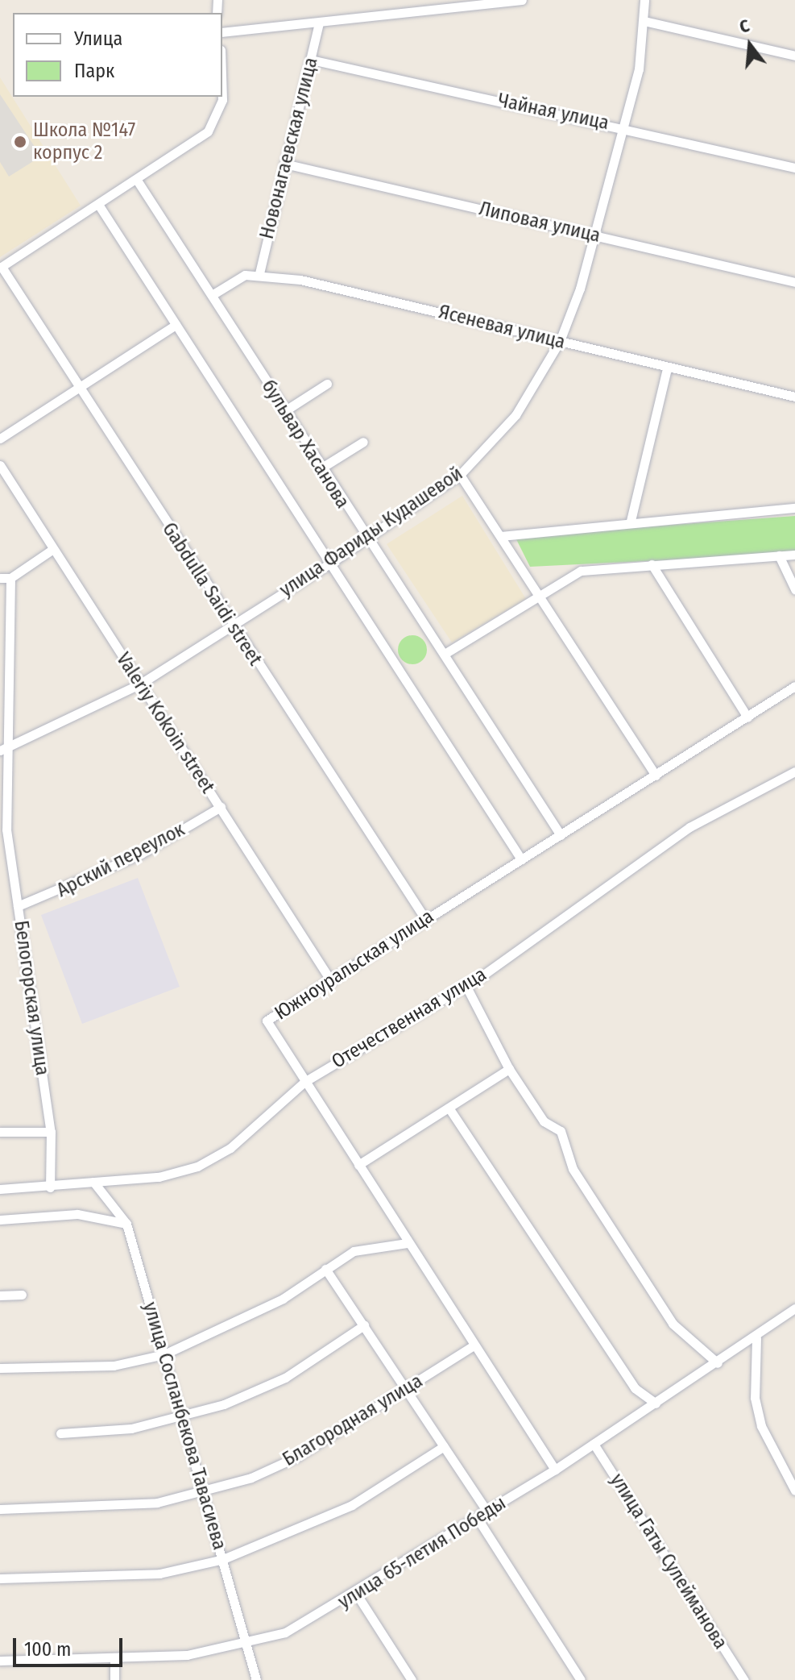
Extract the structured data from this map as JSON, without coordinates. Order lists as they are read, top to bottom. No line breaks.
{"streets":{"street":["Чайная улица","Новонагаевская улица","Липовая улица","Ясеневая улица","бульвар Хасанова","улица Фариды Кудашевой","Gabdulla Saidi street","Valeriy Kokoin street","Арский переулок","Южноуральская улица","Белогорская улица","Отечественная улица","Благородная улица","улица Сосланбекова Тавасиева","улица 65-летия Победы","улица Гаты Сулейманова"]},"crossings":[["Чайная улица","Новонагаевская улица"],["Чайная улица","улица Фариды Кудашевой"],["Новонагаевская улица","Липовая улица"],["Новонагаевская улица","Ясеневая улица"],["Липовая улица","улица Фариды Кудашевой"],["Ясеневая улица","улица Фариды Кудашевой"],["бульвар Хасанова","улица Фариды Кудашевой"],["бульвар Хасанова","Южноуральская улица"],["улица Фариды Кудашевой","Gabdulla Saidi street"],["улица Фариды Кудашевой","Valeriy Kokoin street"],["улица Фариды Кудашевой","Белогорская улица"],["Gabdulla Saidi street","Южноуральская улица"],["Valeriy Kokoin street","Арский переулок"],["Valeriy Kokoin street","Южноуральская улица"],["Арский переулок","Белогорская улица"],["Южноуральская улица","Отечественная улица"],["Южноуральская улица","Благородная улица"],["Южноуральская улица","улица 65-летия Победы"],["Белогорская улица","Отечественная улица"],["Отечественная улица","улица Сосланбекова Тавасиева"],["Благородная улица","улица Сосланбекова Тавасиева"],["улица Сосланбекова Тавасиева","улица 65-летия Победы"],["улица 65-летия Победы","улица Гаты Сулейманова"]],"places":["Школа №147 корпус 2"],"legend":["Улица","Парк"],"scale_bar":"100 m","north":"top"}
